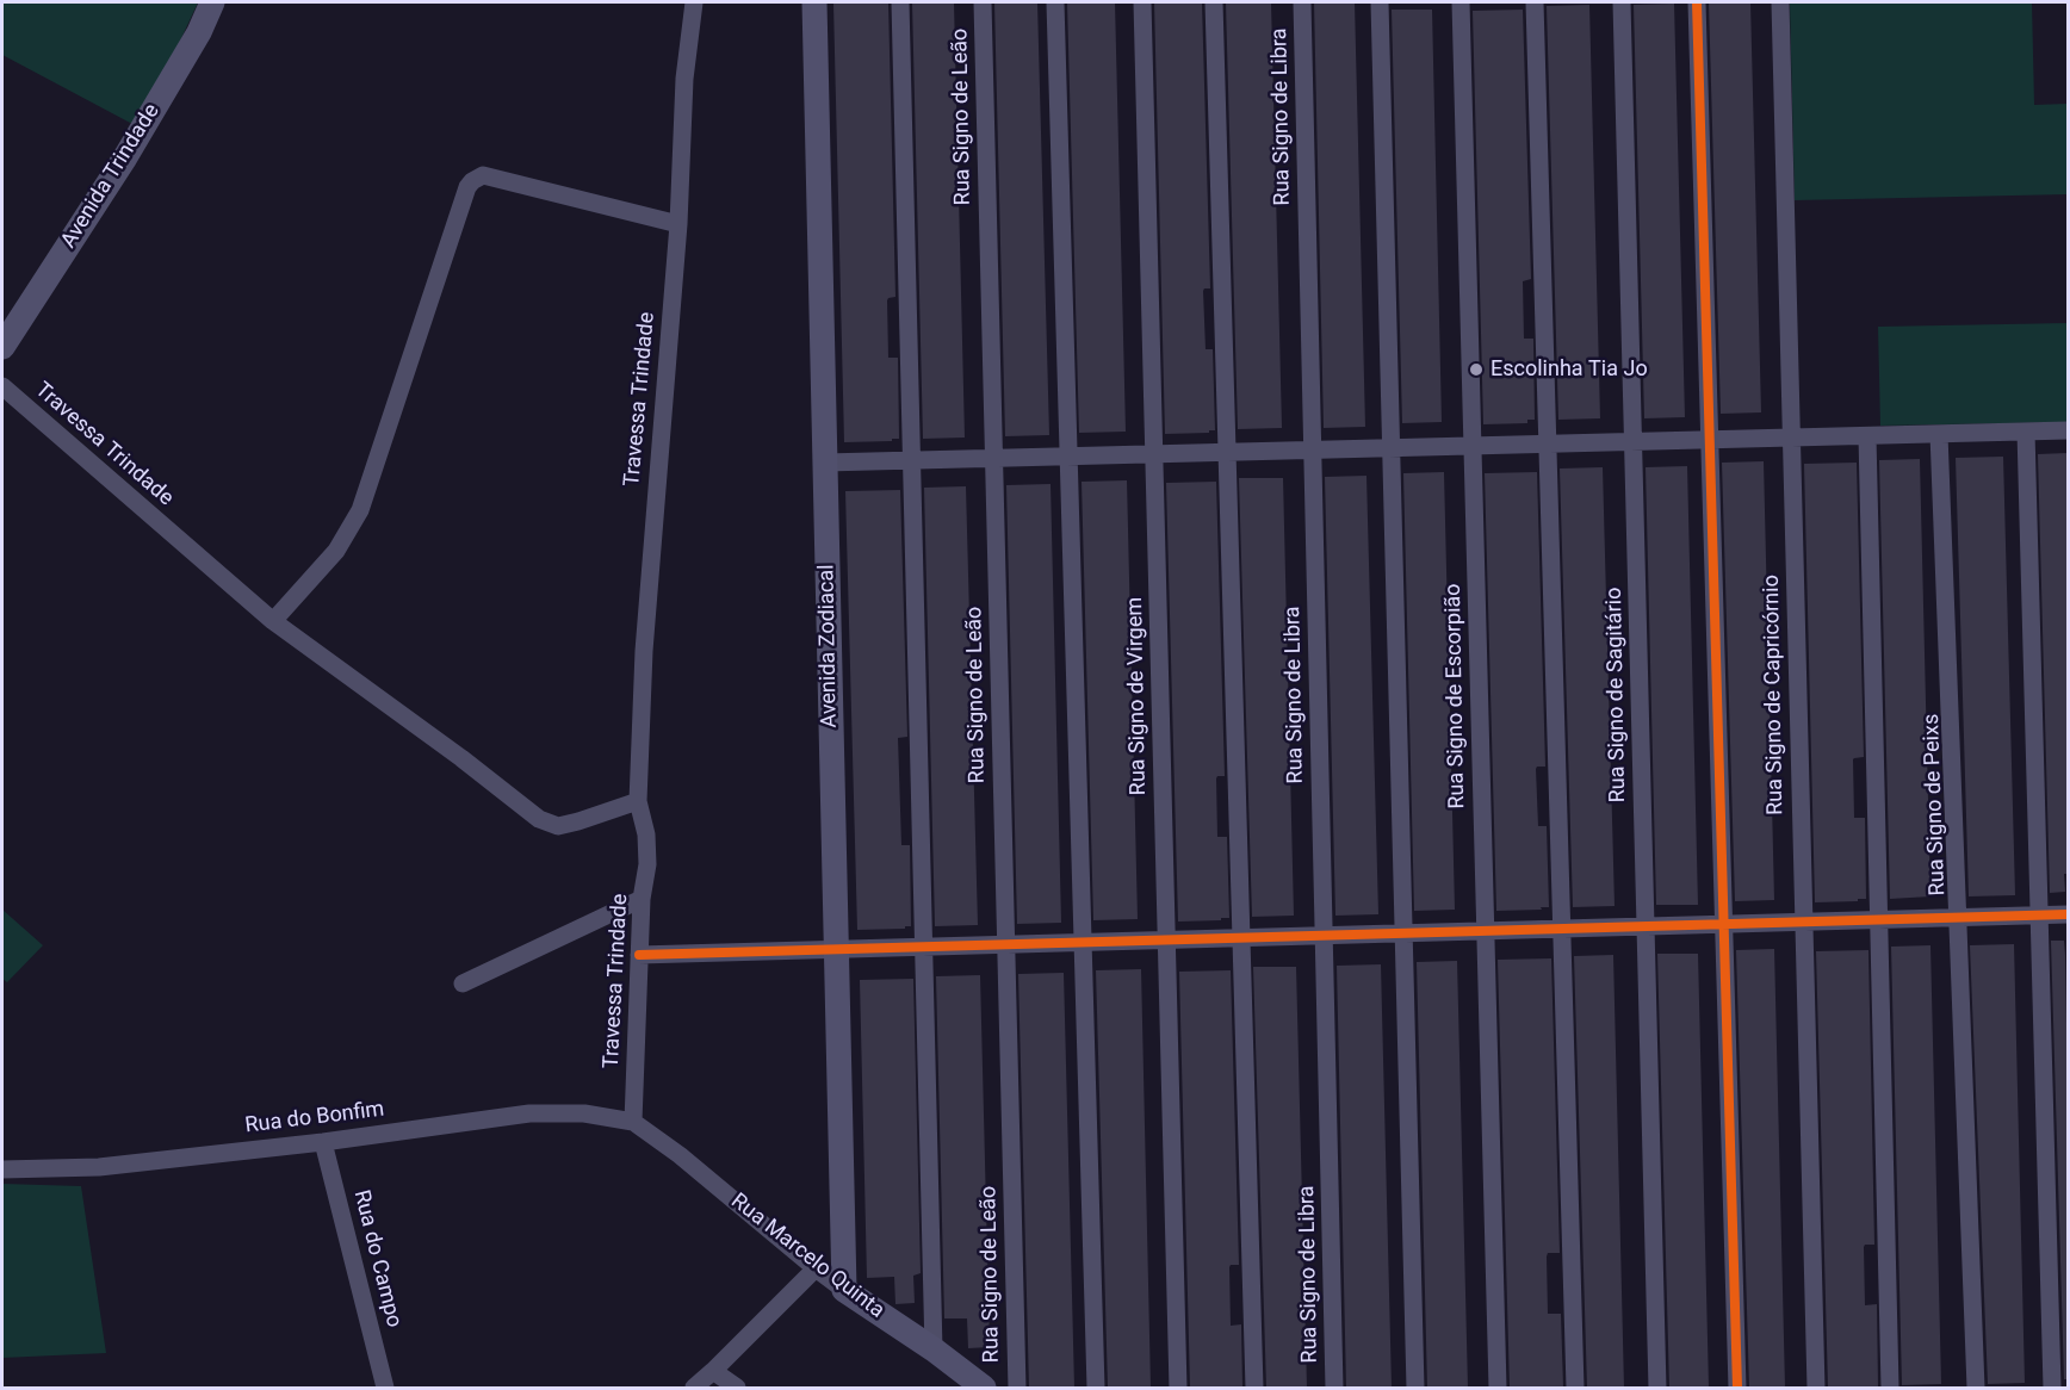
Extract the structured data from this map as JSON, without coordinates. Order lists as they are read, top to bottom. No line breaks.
{"streets":{"street":["Rua Signo de Leão","Rua Signo de Libra","Avenida Trindade","Travessa Trindade","Avenida Zodiacal","Rua Signo de Sagitário","Rua Signo de Capricórnio","Rua Signo de Virgem","Rua Signo de Escorpião","Rua Signo de Peixs","Rua do Bonfim","Rua Marcelo Quinta","Rua do Campo"]},"crossings":[["Travessa Trindade","Rua do Bonfim"],["Travessa Trindade","Rua Marcelo Quinta"],["Avenida Zodiacal","Rua Marcelo Quinta"],["Rua do Bonfim","Rua Marcelo Quinta"],["Rua do Bonfim","Rua do Campo"]],"places":["Escolinha Tia Jo"]}
